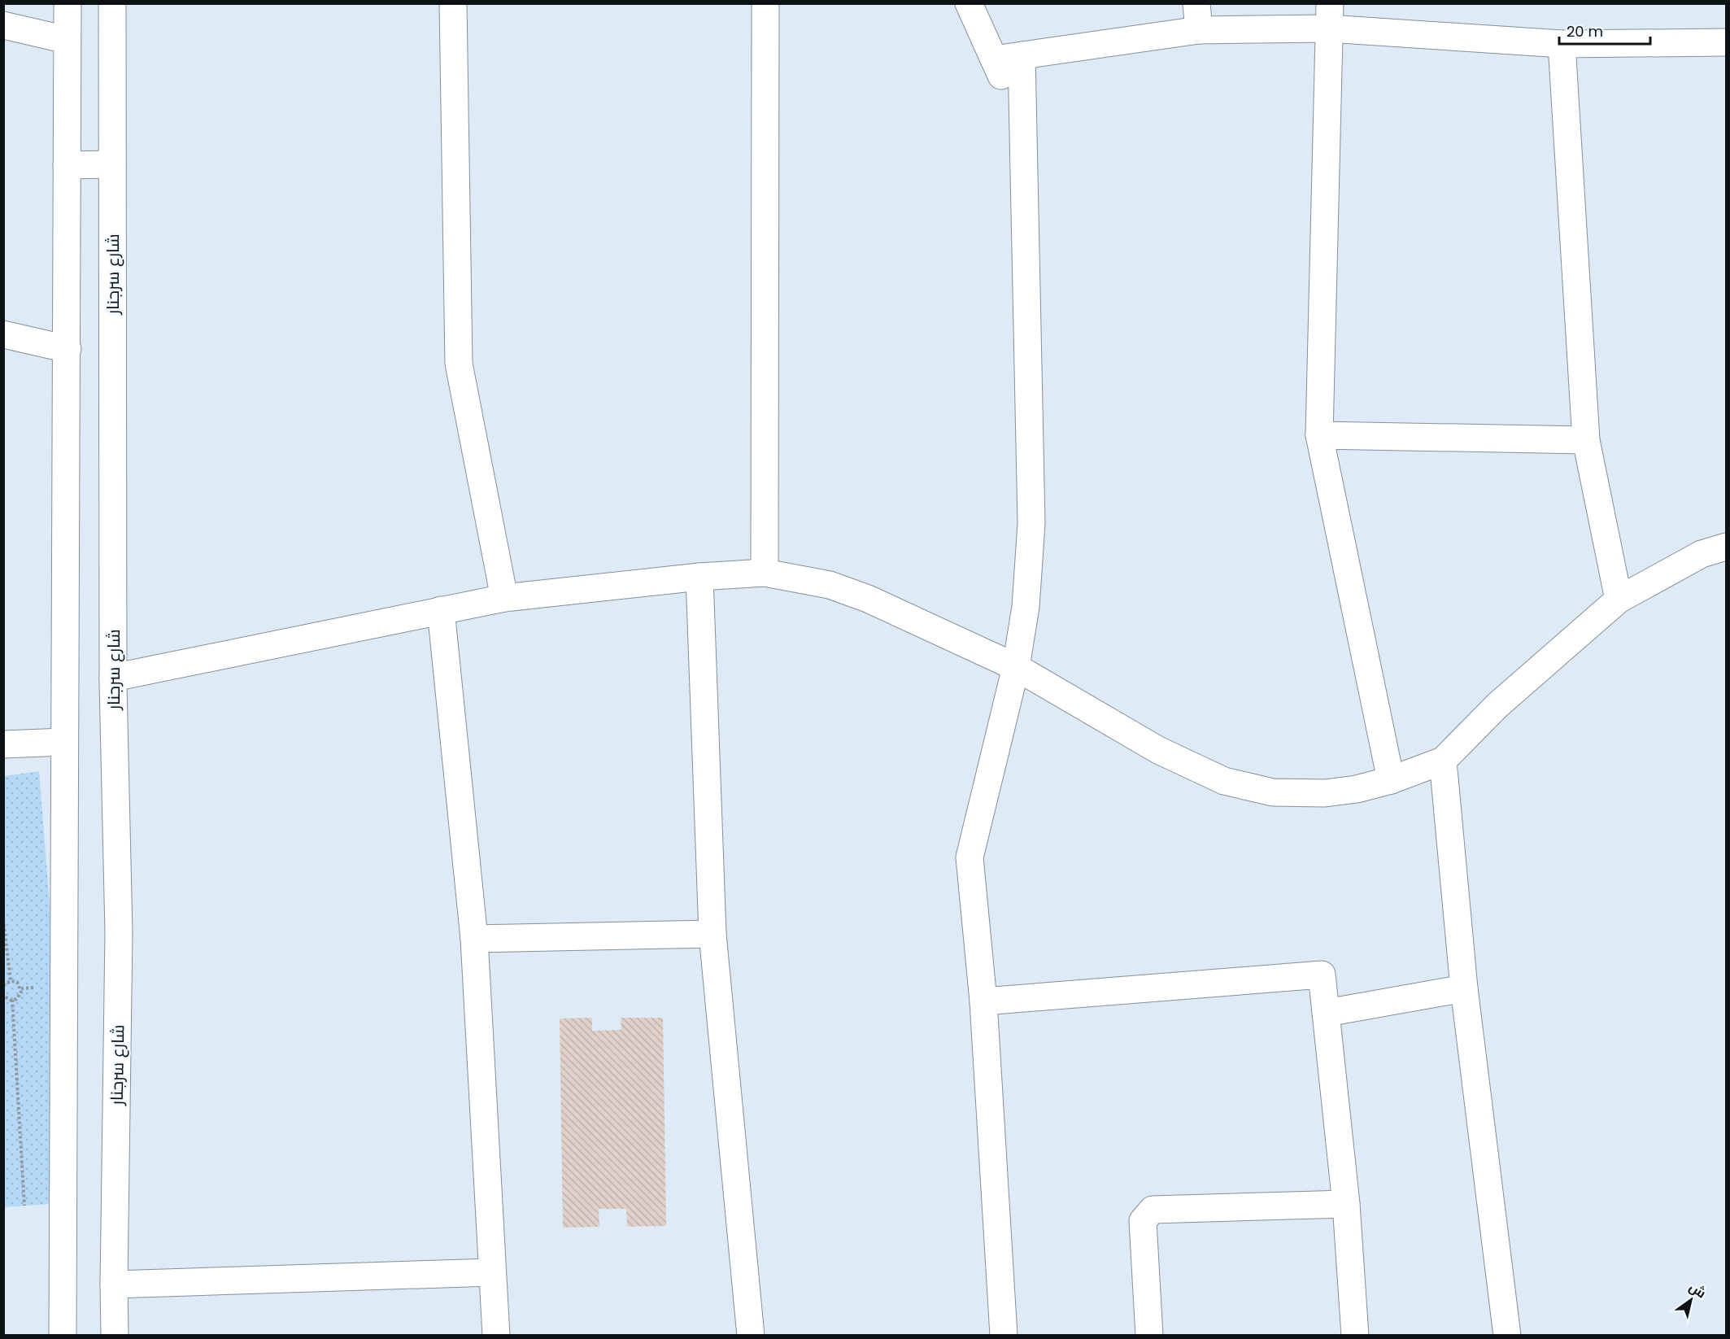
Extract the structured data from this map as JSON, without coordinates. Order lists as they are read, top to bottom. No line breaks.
{"streets":{"street":["شارع سرجنار"]},"scale_bar":"20 m","north":"top right"}
